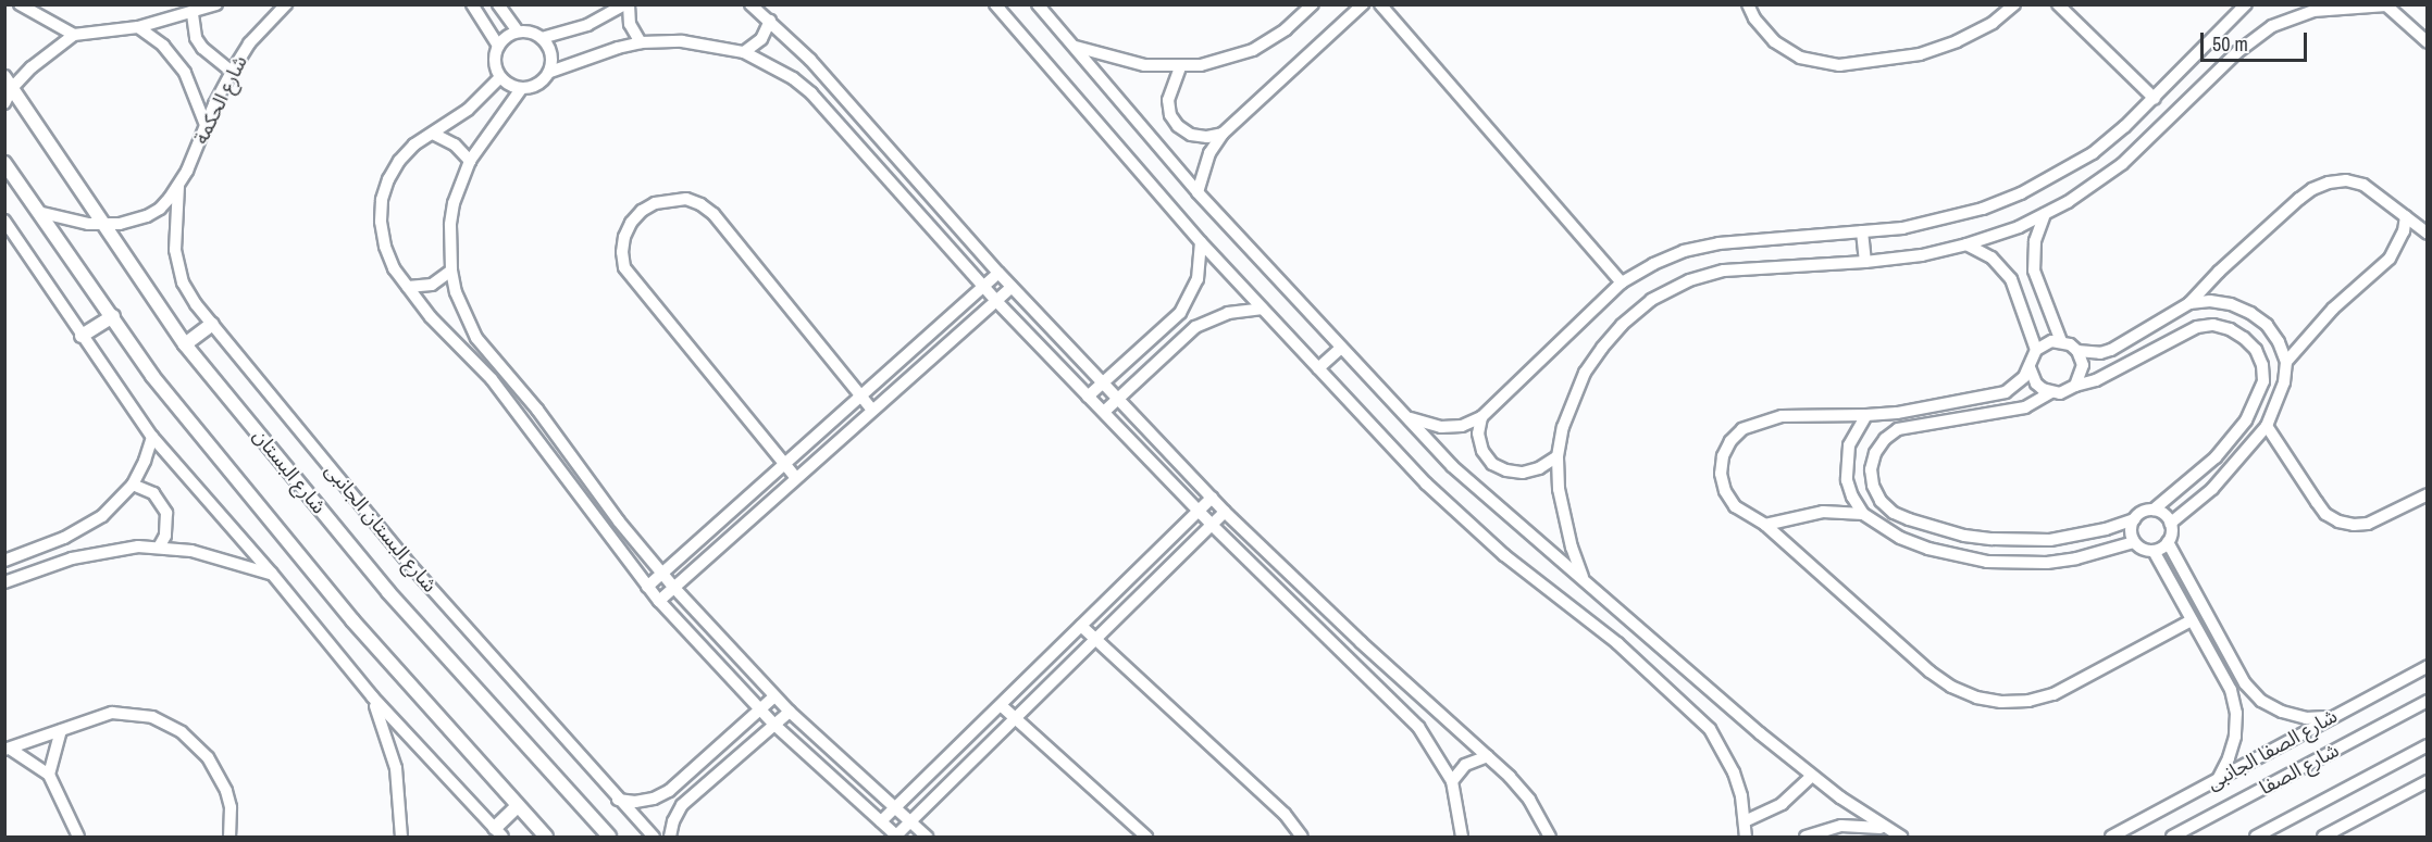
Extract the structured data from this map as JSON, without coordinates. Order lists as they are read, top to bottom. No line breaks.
{"streets":{"street":["شارع الحكمة","شارع البستان","شارع البستان الجانبى","شارع الصفا الجانبى","شارع الصفا"]},"crossings":[["شارع الحكمة","شارع البستان"],["شارع الحكمة","شارع البستان الجانبى"],["شارع البستان","شارع البستان الجانبى"]],"scale_bar":"50 m"}
